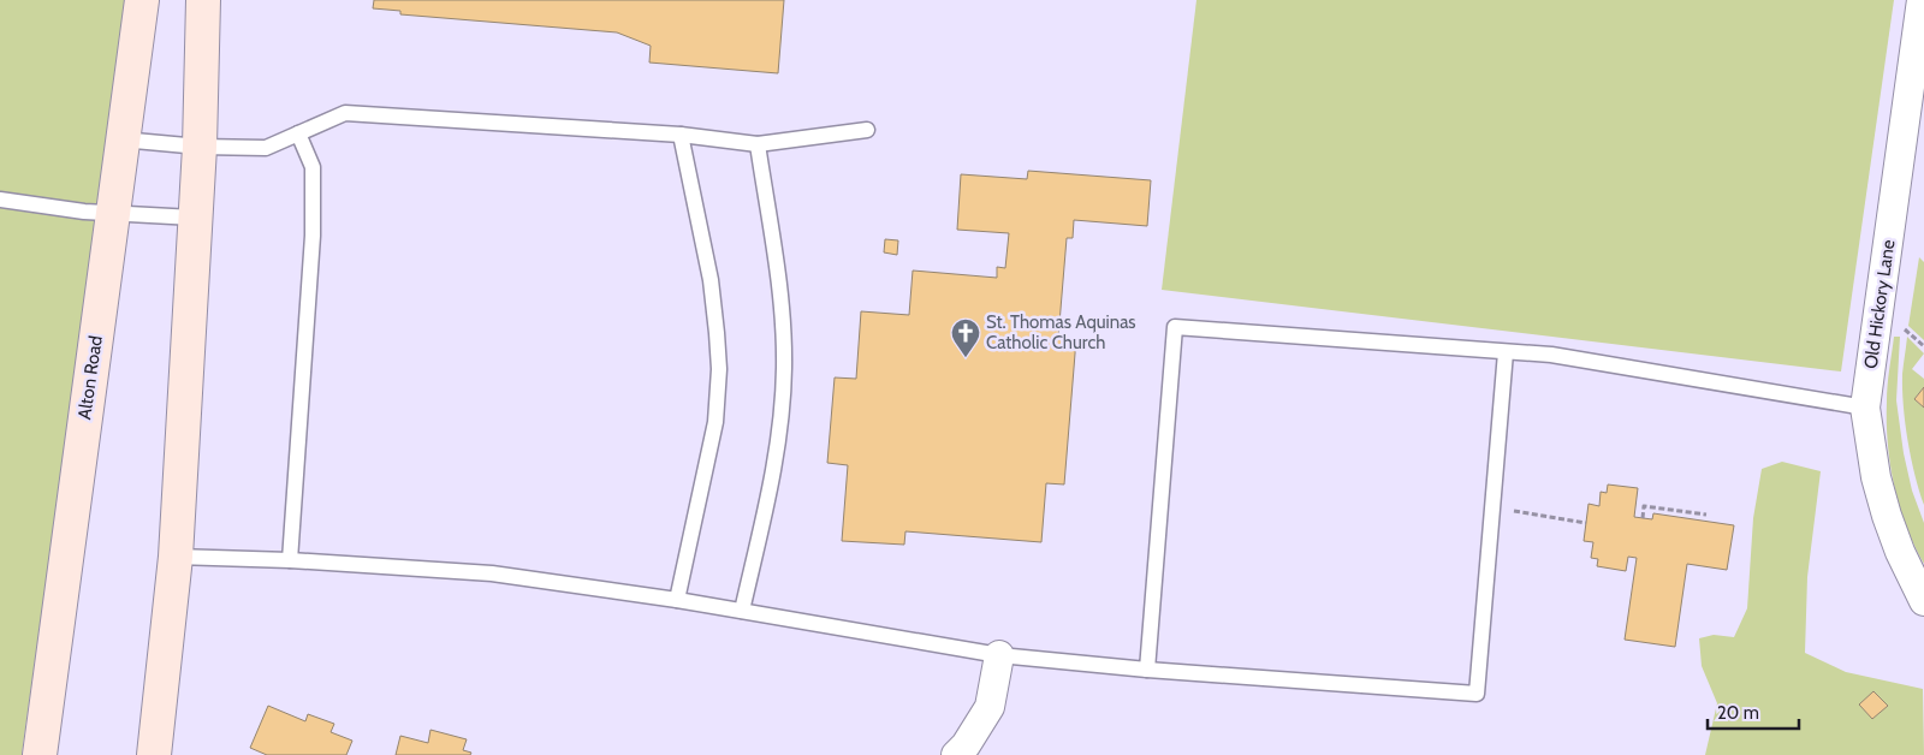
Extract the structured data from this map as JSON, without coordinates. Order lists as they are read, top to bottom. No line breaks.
{"streets":{"street":["Old Hickory Lane","Alton Road"]},"places":{"church":["St. Thomas Aquinas Catholic Church"]},"scale_bar":"20 m"}
